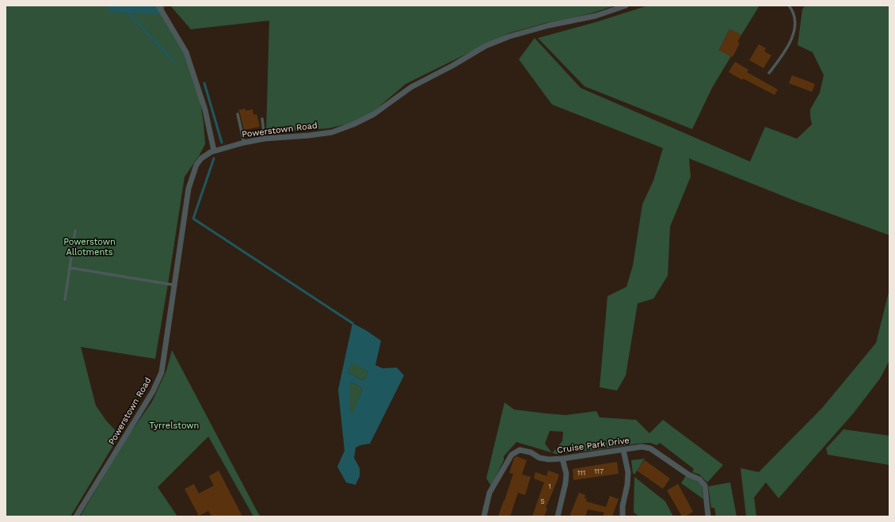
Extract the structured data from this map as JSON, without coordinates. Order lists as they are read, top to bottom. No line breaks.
{"streets":{"street":["Powerstown Road","Cruise Park Drive"]},"parks":["Powerstown Allotments","Tyrrelstown"],"house_numbers":["117","111","1","5"]}
